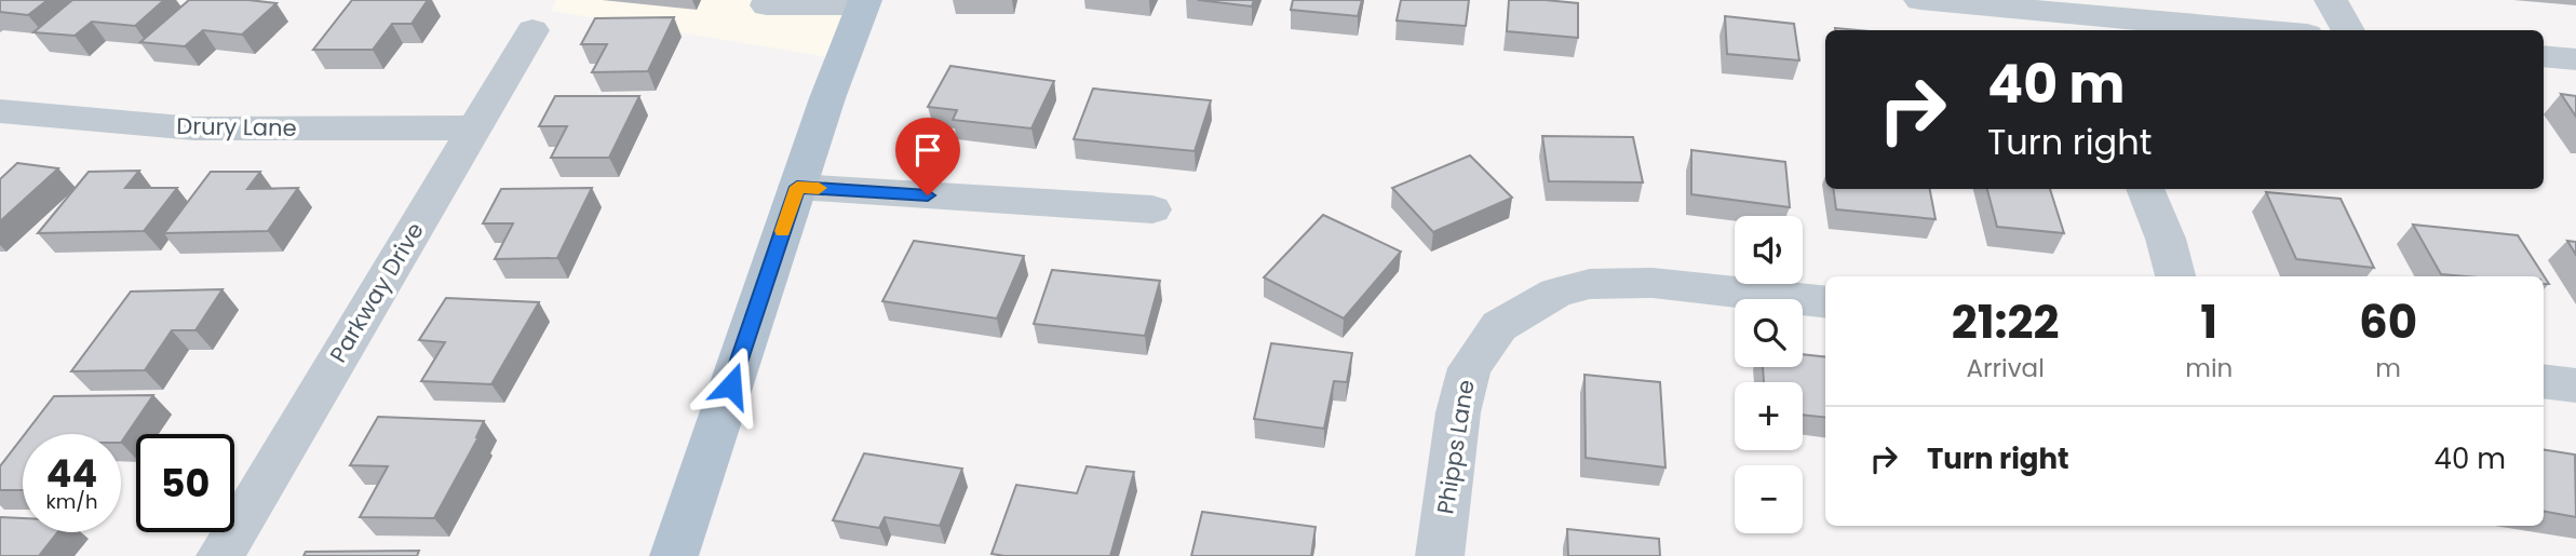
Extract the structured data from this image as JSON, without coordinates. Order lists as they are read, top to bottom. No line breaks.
{"streets":{"street":["Drury Lane","Parkway Drive","Phipps Lane"]},"crossings":[["Drury Lane","Parkway Drive"]],"page":{"turn":["40 m","Turn right"],"map_buttons":["+","−"],"eta":["21:22","Arrival","1","min","60","m"],"list":[{"name":"Turn right","value":"40 m"}],"speed":"44 km/h","limit":"50"}}
